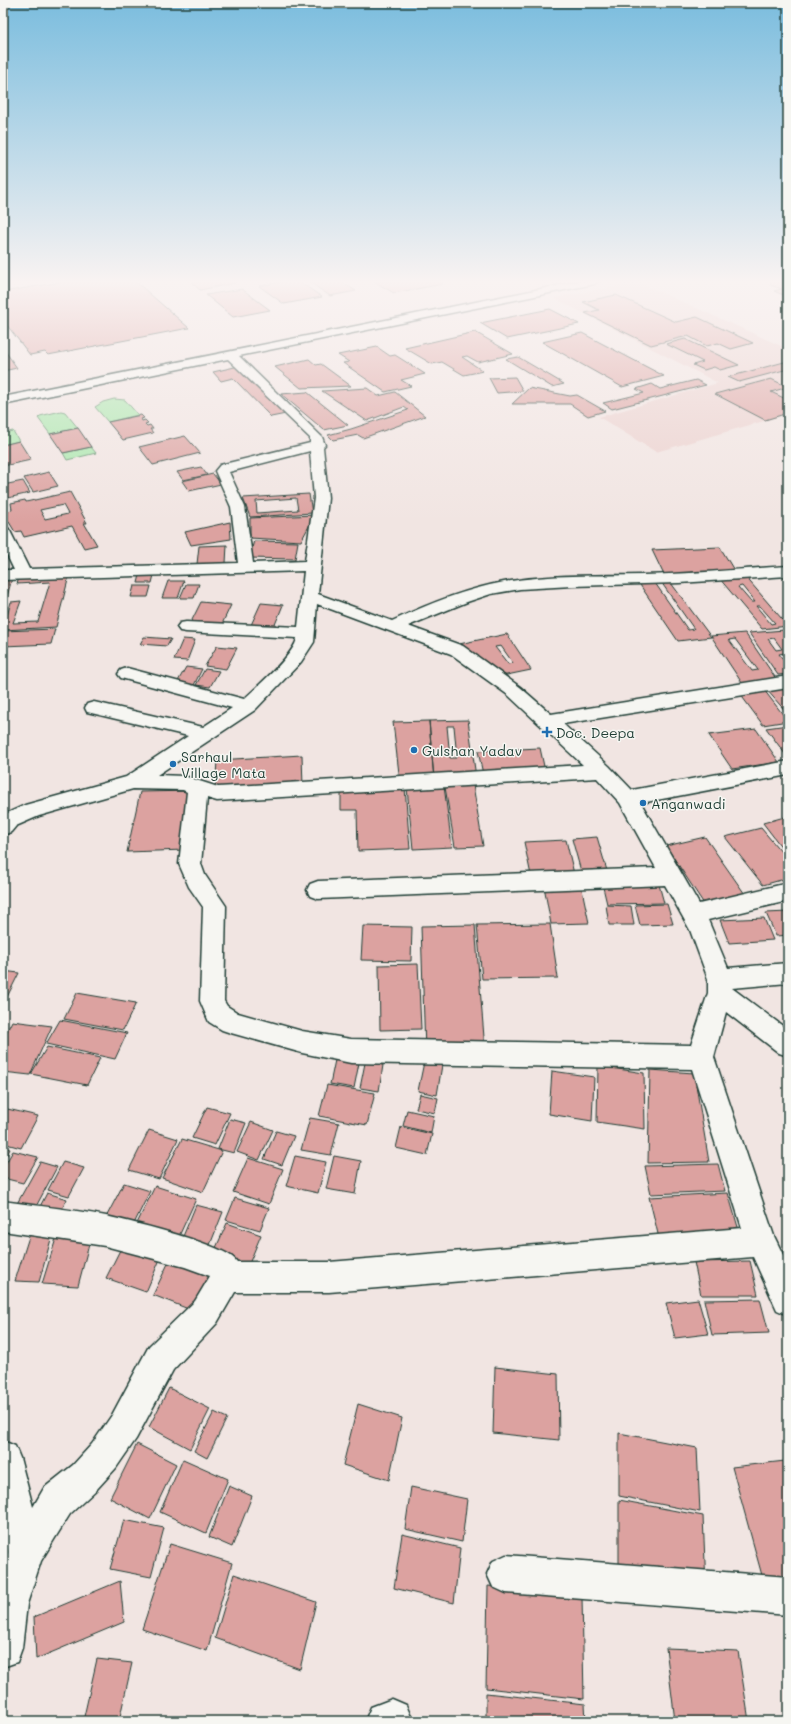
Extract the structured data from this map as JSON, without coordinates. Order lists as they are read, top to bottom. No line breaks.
{"places":{"health":["Doc. Deepa"],"other":["Gulshan Yadav","Sarhaul Village Mata","Anganwadi"]}}
